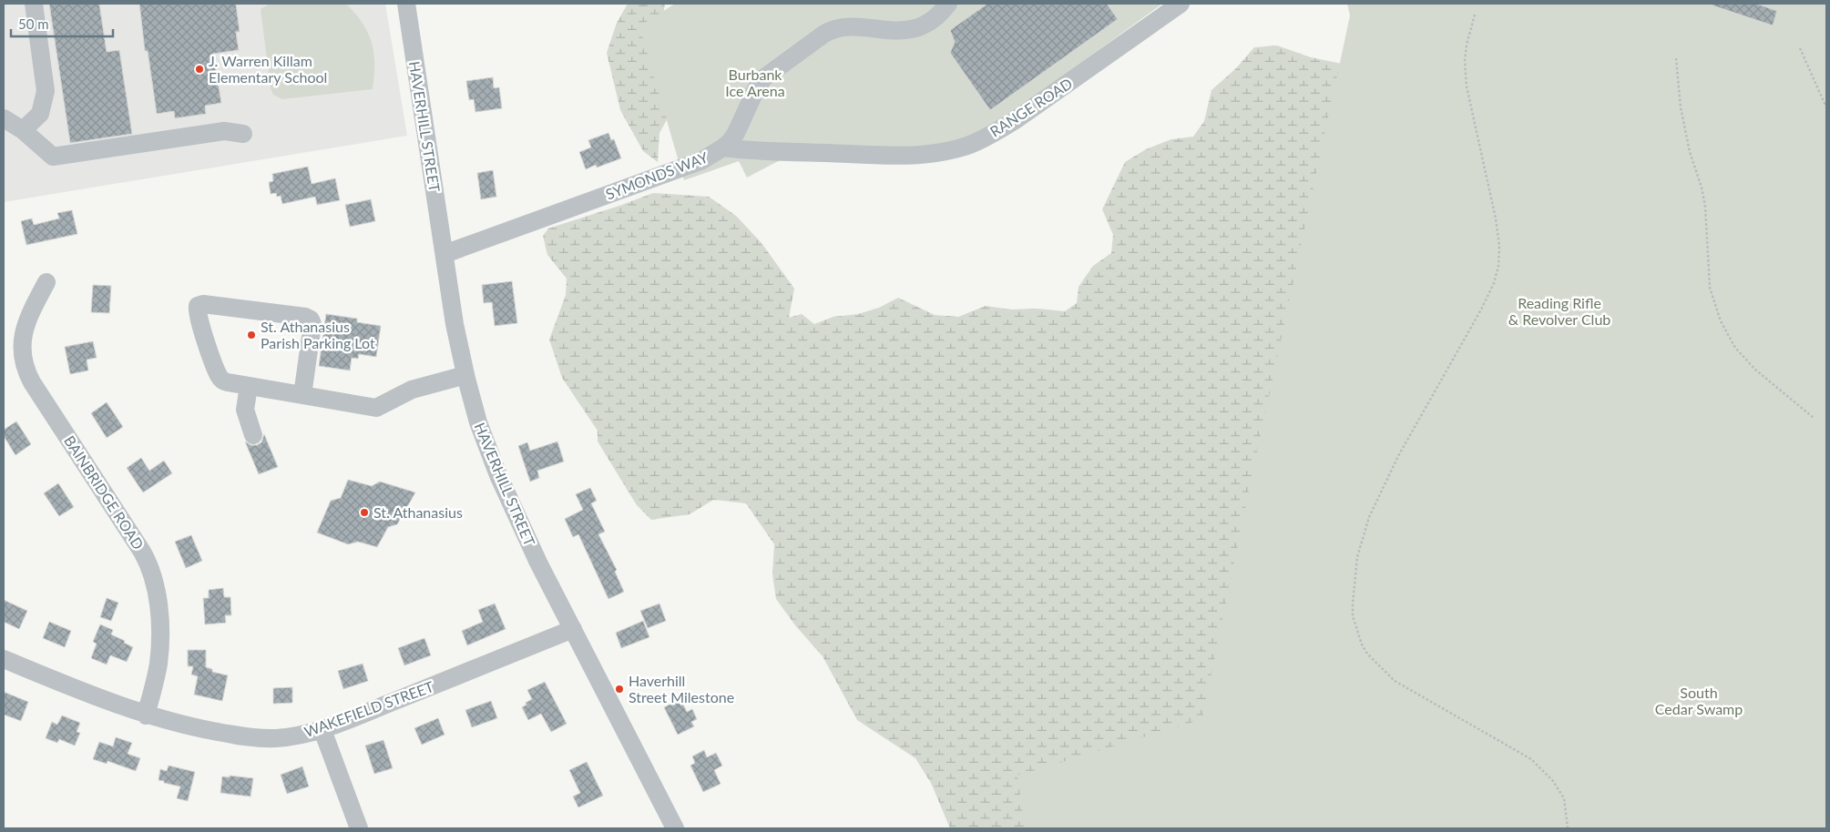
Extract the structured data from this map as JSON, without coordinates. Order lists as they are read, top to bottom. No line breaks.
{"streets":{"street":["RANGE ROAD","HAVERHILL STREET","SYMONDS WAY","BAINBRIDGE ROAD","WAKEFIELD STREET"]},"crossings":[["RANGE ROAD","SYMONDS WAY"],["HAVERHILL STREET","SYMONDS WAY"],["HAVERHILL STREET","WAKEFIELD STREET"],["BAINBRIDGE ROAD","WAKEFIELD STREET"]],"parks":["Burbank Ice Arena","Reading Rifle & Revolver Club","South Cedar Swamp"],"places":["J. Warren Killam Elementary School","St. Athanasius Parish Parking Lot","St. Athanasius","Haverhill Street Milestone"],"scale_bar":"50 m"}
